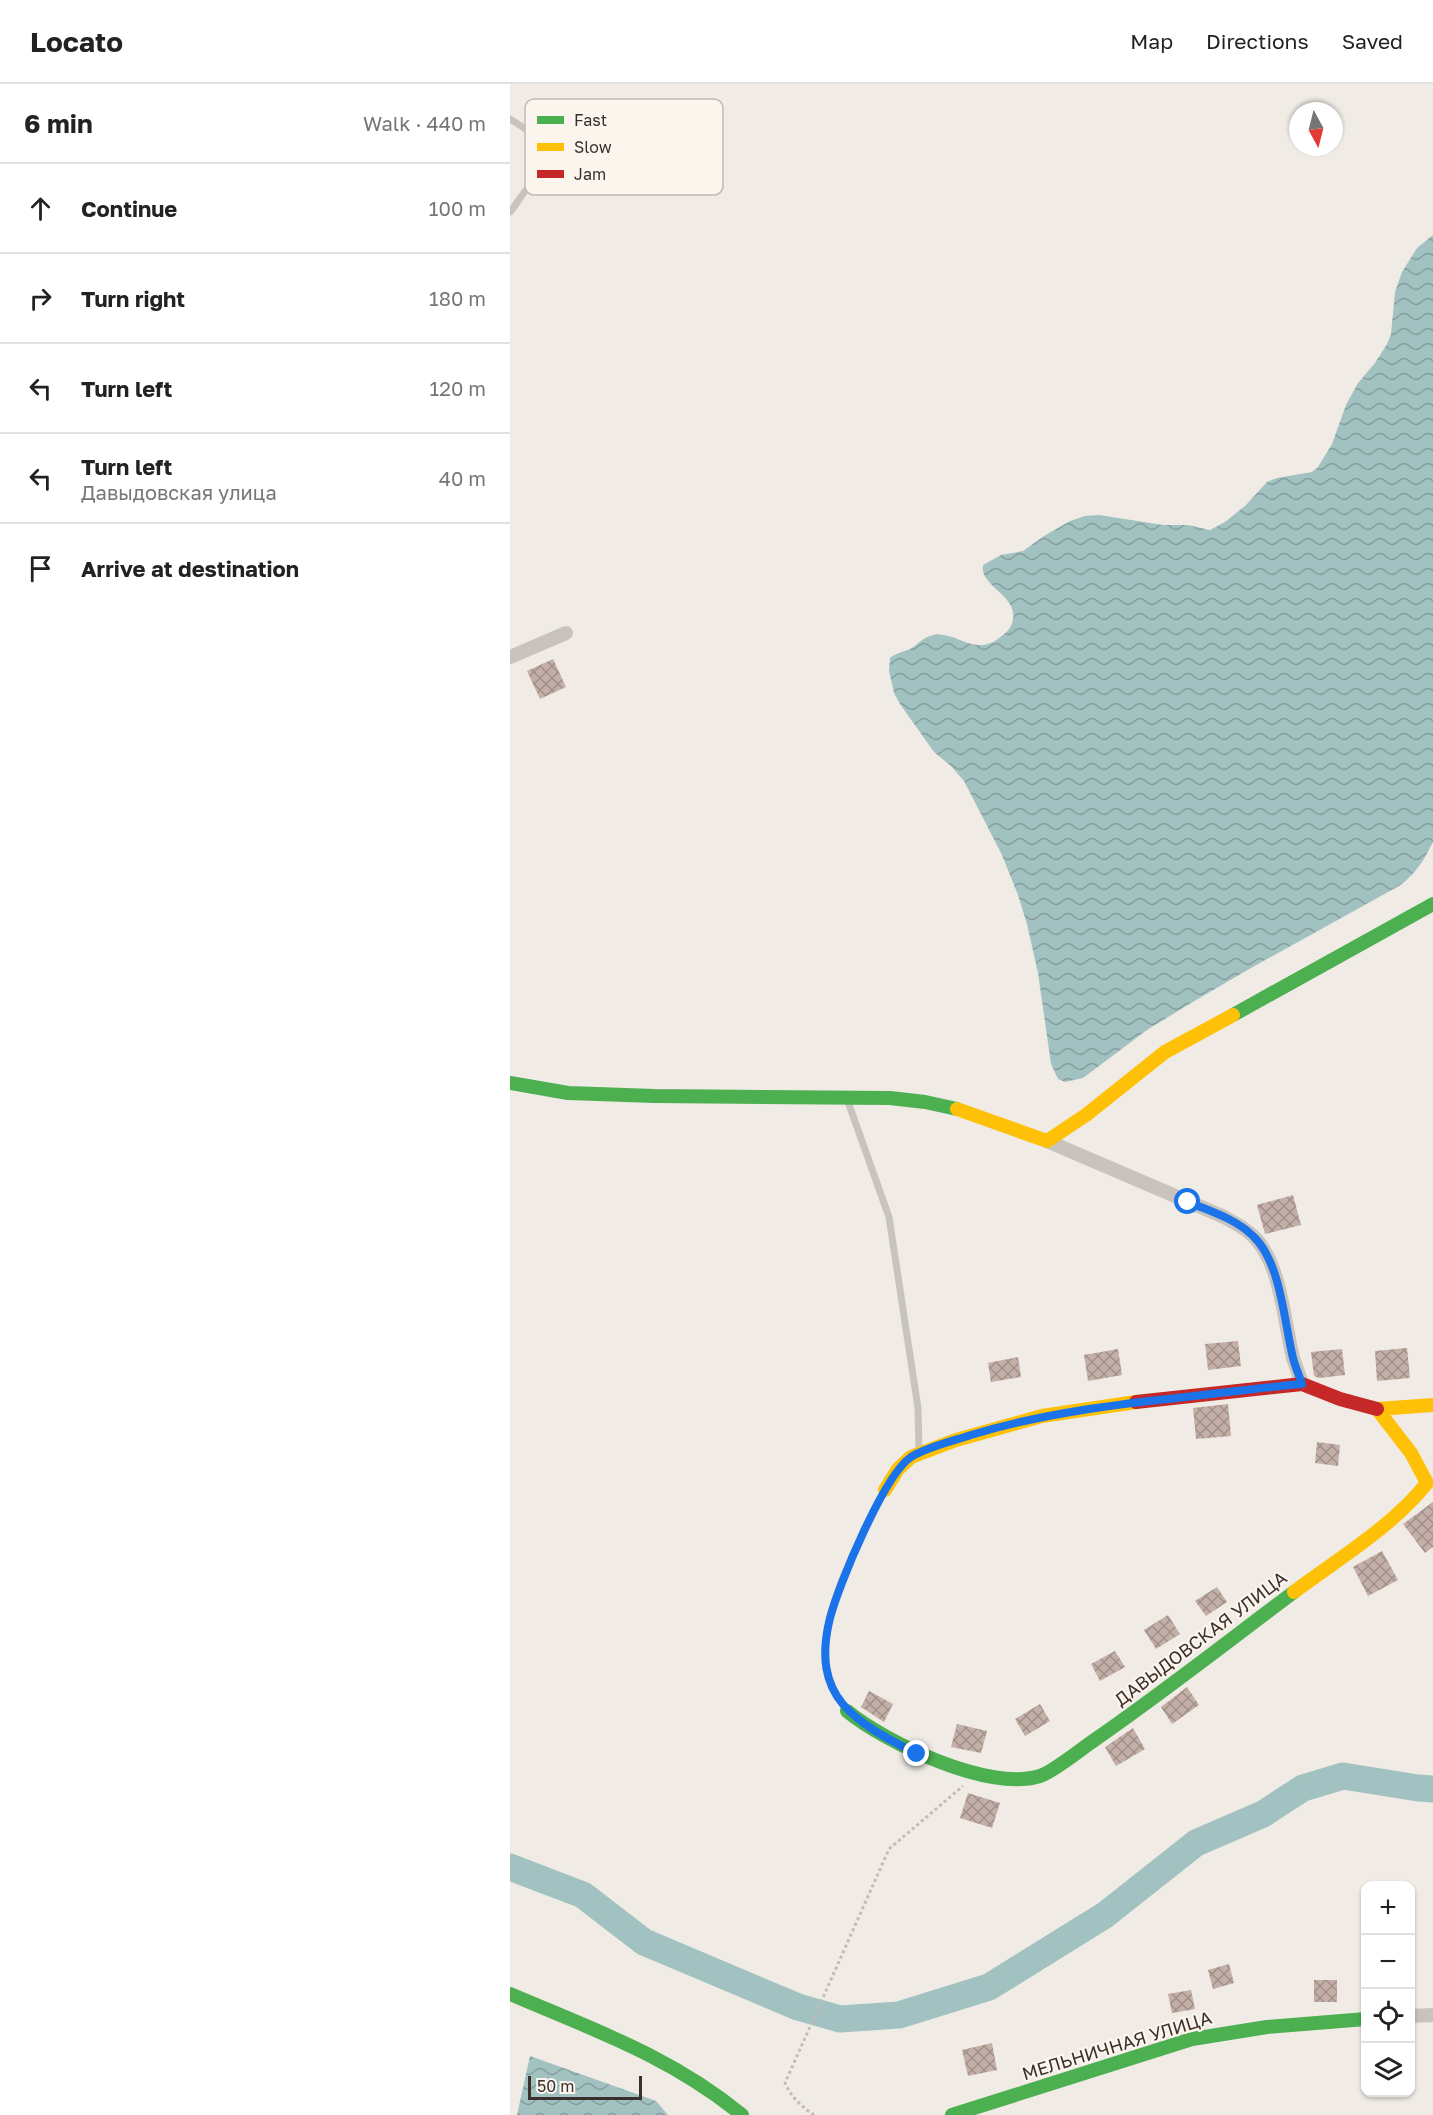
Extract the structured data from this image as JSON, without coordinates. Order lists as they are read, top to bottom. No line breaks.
{"streets":{"street":["ДАВЫДОВСКАЯ УЛИЦА","МЕЛЬНИЧНАЯ УЛИЦА"]},"legend":["Fast","Slow","Jam"],"scale_bar":"50 m","north":"bottom","page":{"header":"Locato","nav":["Map","Directions","Saved"],"heading":["6 min","Walk · 440 m"],"list":[["Continue","100 m"],["Turn right","180 m"],["Turn left","120 m"],["Turn left","Давыдовская улица","40 m"],"Arrive at destination"],"map_buttons":["+","−"],"scale":"50 m"}}
